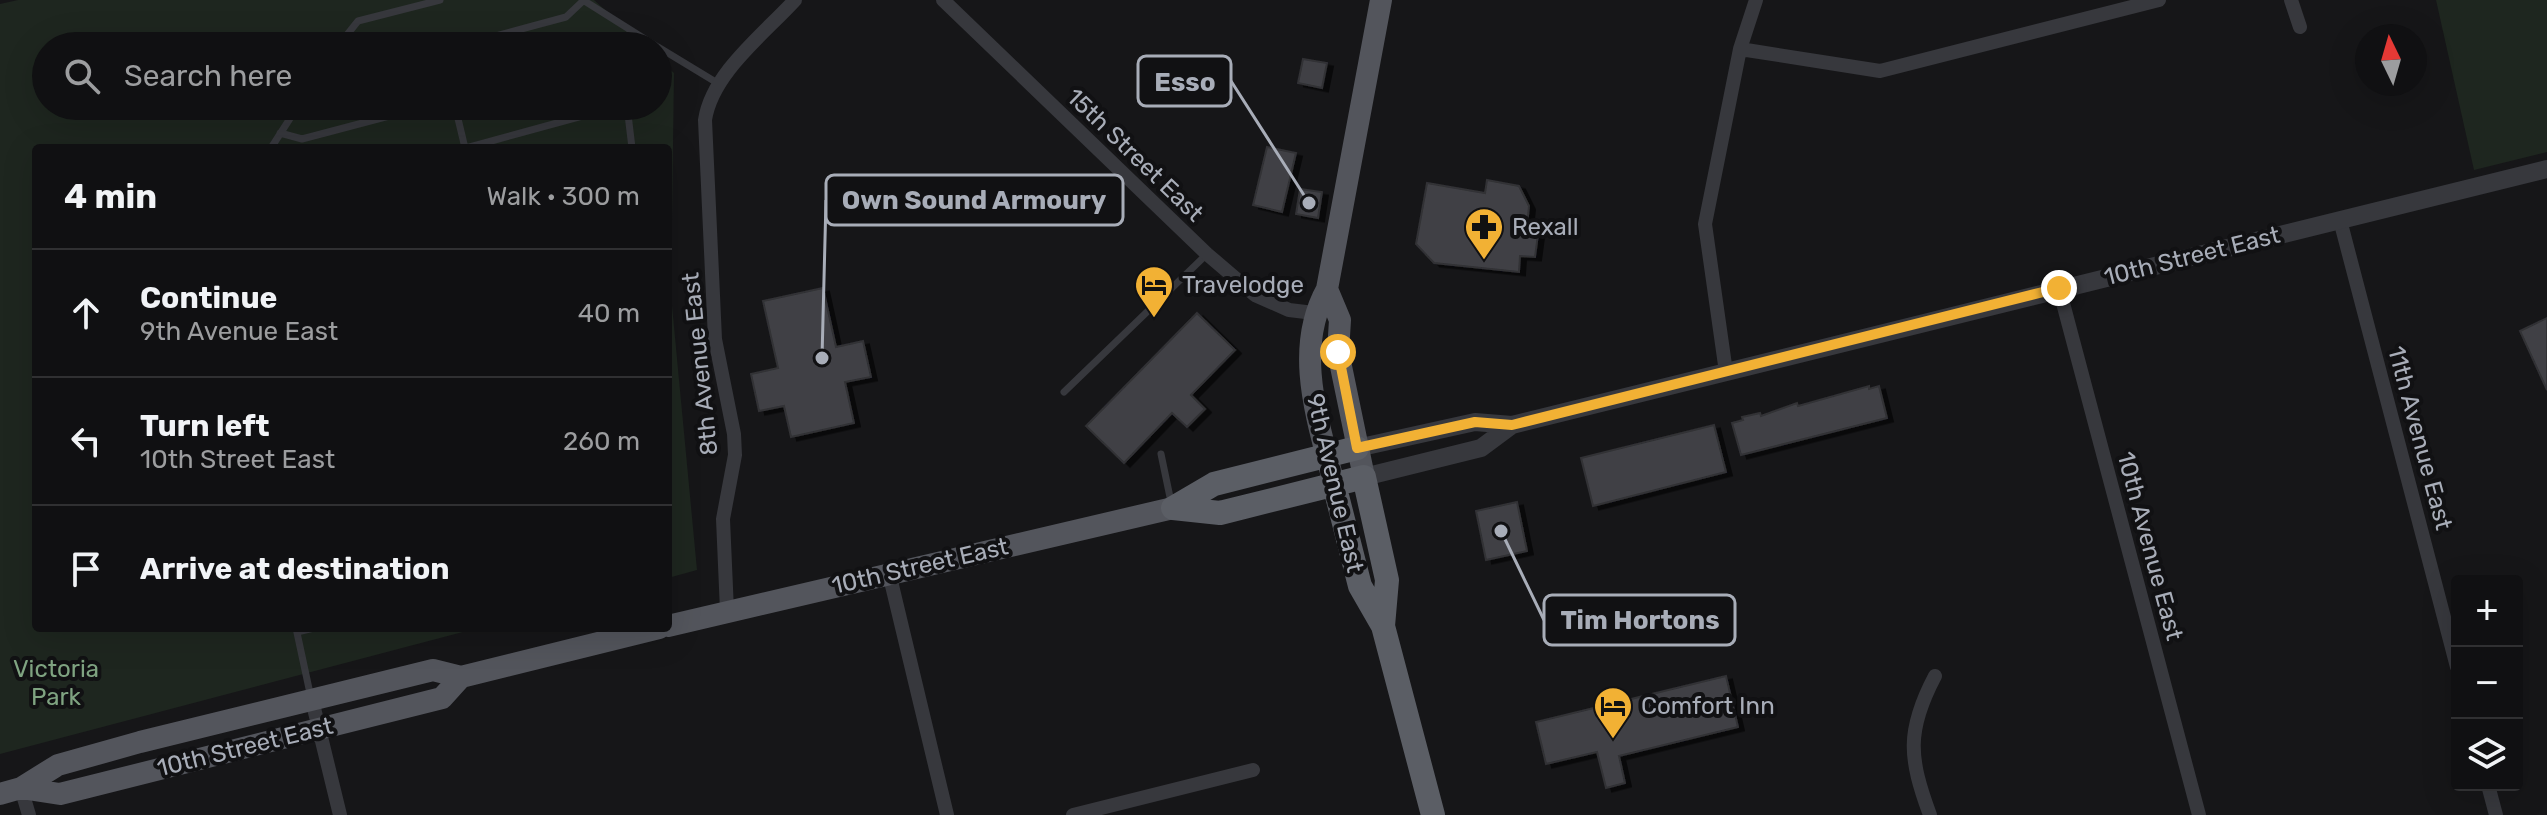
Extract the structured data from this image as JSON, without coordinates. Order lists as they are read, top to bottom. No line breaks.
{"streets":{"highway":["10th Street East","9th Avenue East"],"street":["15th Street East","8th Avenue East","11th Avenue East","10th Avenue East"]},"crossings":[["15th Street East","9th Avenue East"],["10th Street East","8th Avenue East"],["10th Street East","11th Avenue East"],["10th Street East","9th Avenue East"],["10th Street East","10th Avenue East"]],"parks":["Victoria Park"],"places":{"other":["Esso","Own Sound Armoury","Tim Hortons"],"pharmacy":["Rexall"],"hotel":["Travelodge","Comfort Inn"]},"north":"top","page":{"search":"Search here","heading":["4 min","Walk · 300 m"],"list":[["Continue","9th Avenue East","40 m"],["Turn left","10th Street East","260 m"],"Arrive at destination"],"map_buttons":["+","−"]}}
